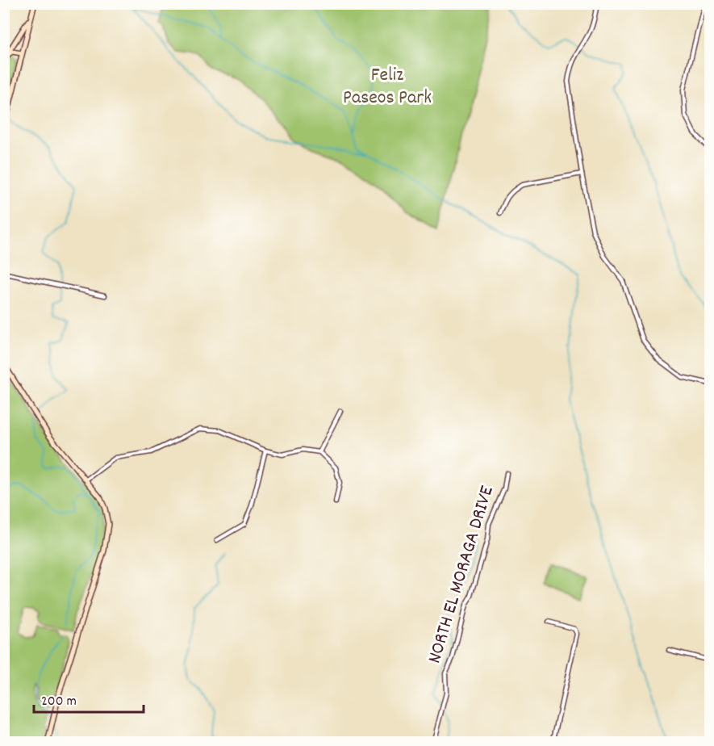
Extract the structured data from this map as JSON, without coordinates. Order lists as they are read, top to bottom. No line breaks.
{"streets":{"street":["NORTH EL MORAGA DRIVE"]},"parks":["Feliz Paseos Park"],"scale_bar":"200 m"}
